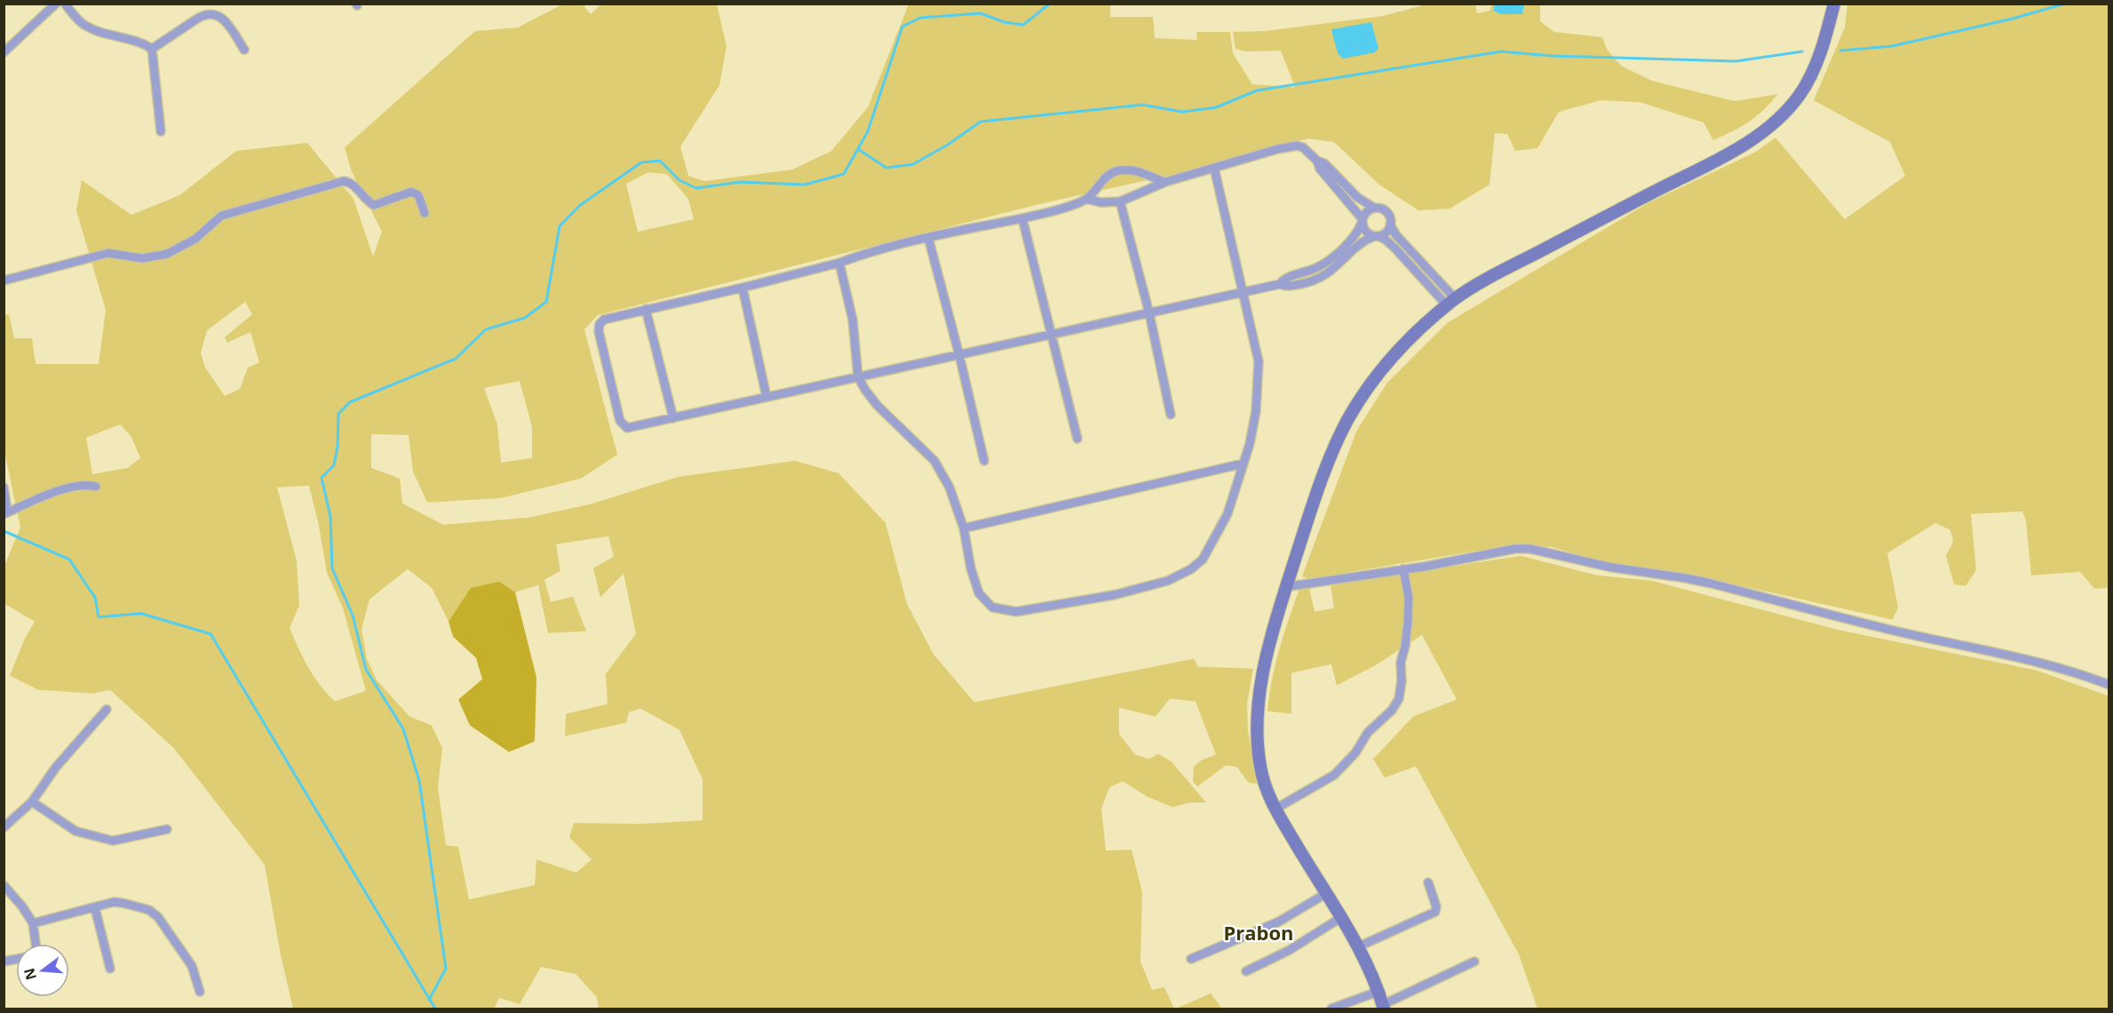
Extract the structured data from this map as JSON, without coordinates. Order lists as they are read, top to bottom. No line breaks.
{"districts":["Prabon"],"north":"left"}
